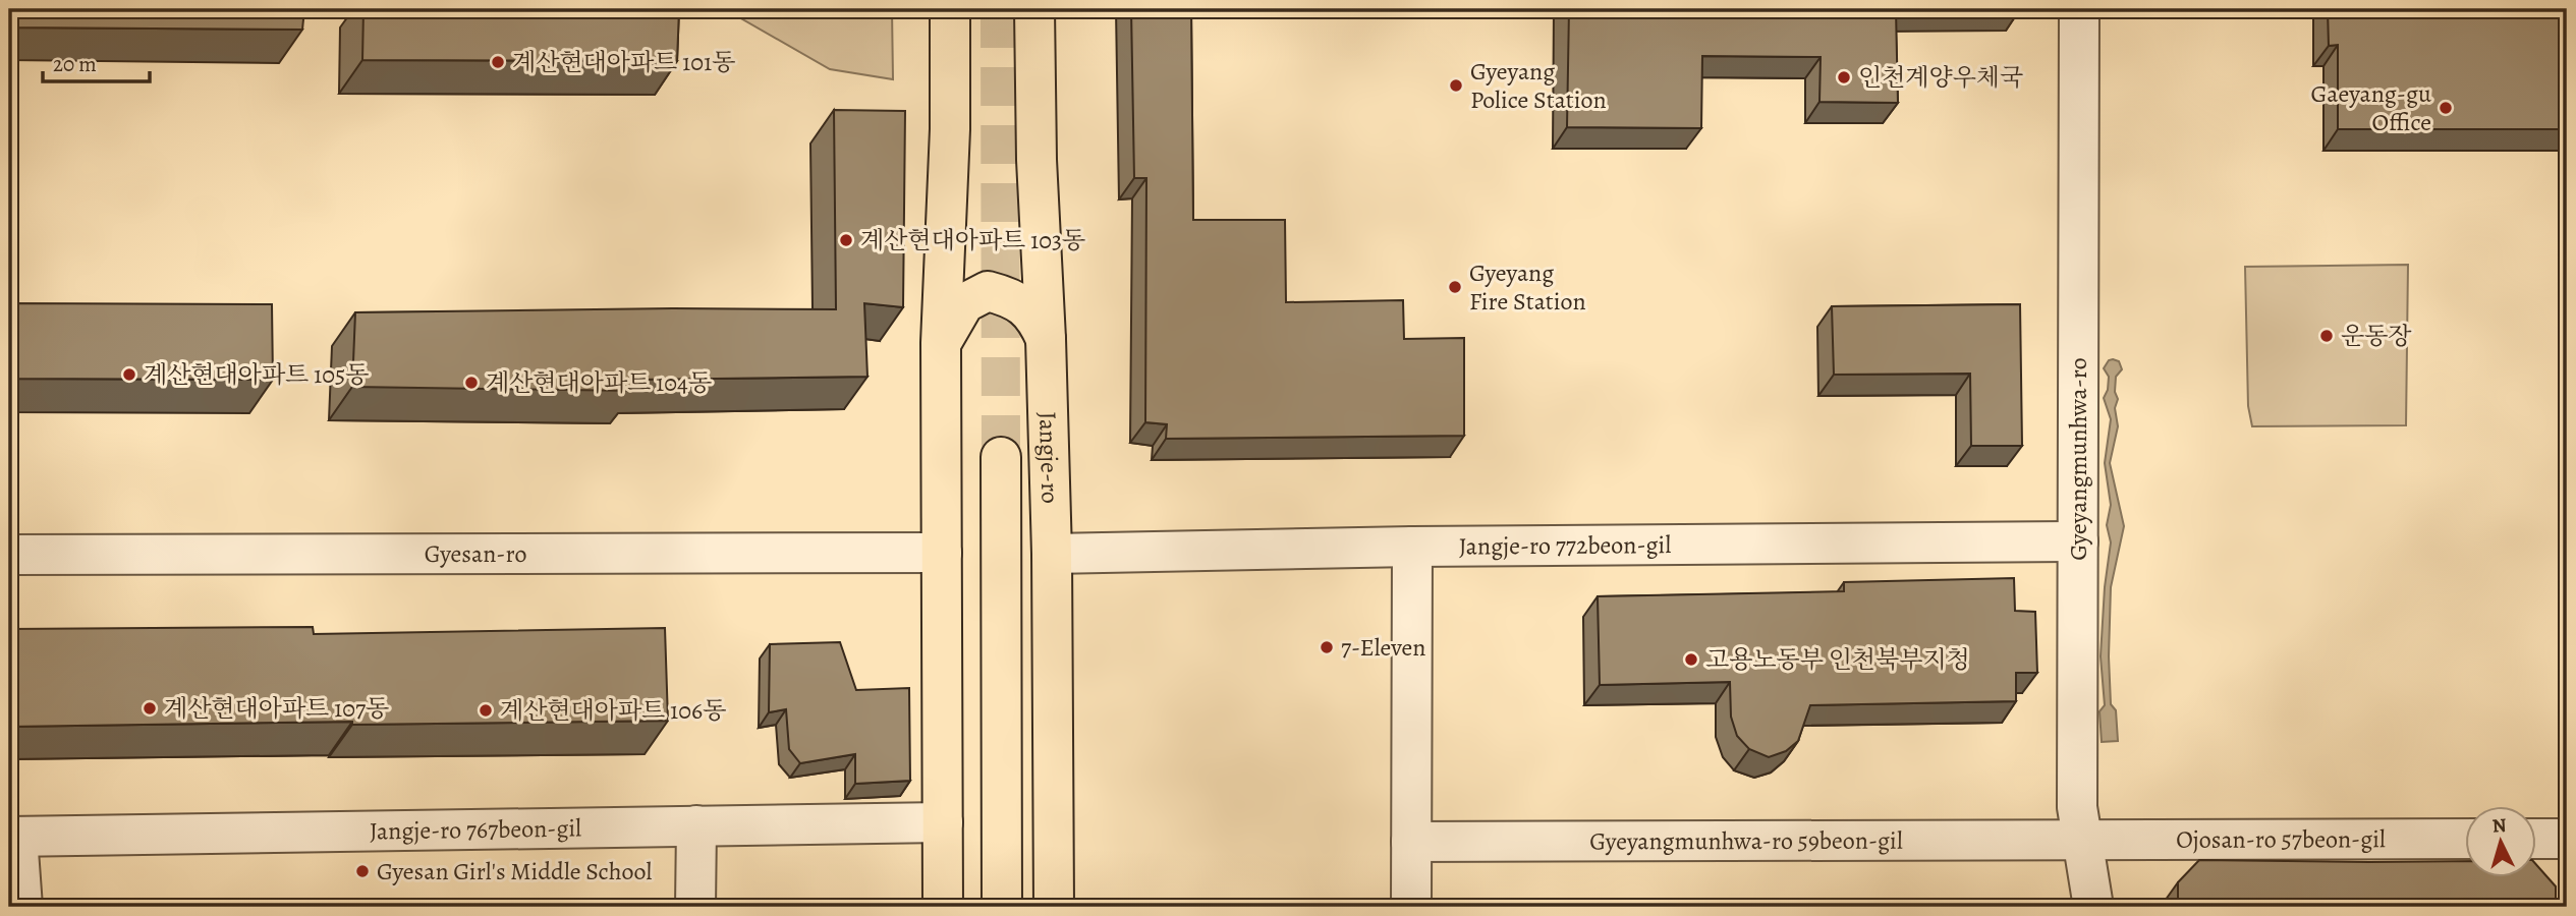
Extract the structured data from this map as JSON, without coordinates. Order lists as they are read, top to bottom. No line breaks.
{"streets":{"main road":["Jangje-ro"],"street":["Gyeyangmunhwa-ro","Jangje-ro 772beon-gil","Gyesan-ro","Jangje-ro 767beon-gil","Ojosan-ro 57beon-gil","Gyeyangmunhwa-ro 59beon-gil"]},"crossings":[["Jangje-ro","Jangje-ro 772beon-gil"],["Gyeyangmunhwa-ro","Jangje-ro 772beon-gil"],["Gyeyangmunhwa-ro","Ojosan-ro 57beon-gil"],["Gyeyangmunhwa-ro","Gyeyangmunhwa-ro 59beon-gil"],["Ojosan-ro 57beon-gil","Gyeyangmunhwa-ro 59beon-gil"]],"places":["계산현대아파트 101동","인천계양우체국","Gyeyang Police Station","Gaeyang-gu Office","계산현대아파트 103동","Gyeyang Fire Station","운동장","계산현대아파트 105동","계산현대아파트 104동","7-Eleven","고용노동부 인천북부지청","계산현대아파트 107동","계산현대아파트 106동","Gyesan Girl's Middle School"],"scale_bar":"20 m","north":"top"}
